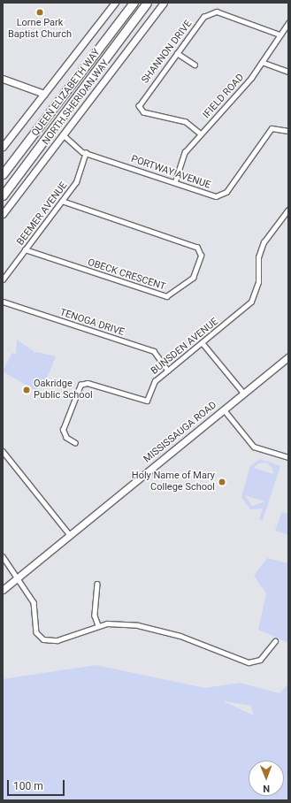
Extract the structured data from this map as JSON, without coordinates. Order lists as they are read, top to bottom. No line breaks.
{"streets":{"highway":["QUEEN ELIZABETH WAY"],"street":["SHANNON DRIVE","IFIELD ROAD","NORTH SHERIDAN WAY","PORTWAY AVENUE","BEEMER AVENUE","OBECK CRESCENT","TENOGA DRIVE","BUNSDEN AVENUE","MISSISSAUGA ROAD"]},"crossings":[["SHANNON DRIVE","IFIELD ROAD"],["IFIELD ROAD","PORTWAY AVENUE"],["NORTH SHERIDAN WAY","PORTWAY AVENUE"],["PORTWAY AVENUE","BEEMER AVENUE"],["BEEMER AVENUE","OBECK CRESCENT"],["TENOGA DRIVE","BUNSDEN AVENUE"]],"places":["Lorne Park Baptist Church","Oakridge Public School","Holy Name of Mary College School"],"scale_bar":"100 m","north":"bottom"}
